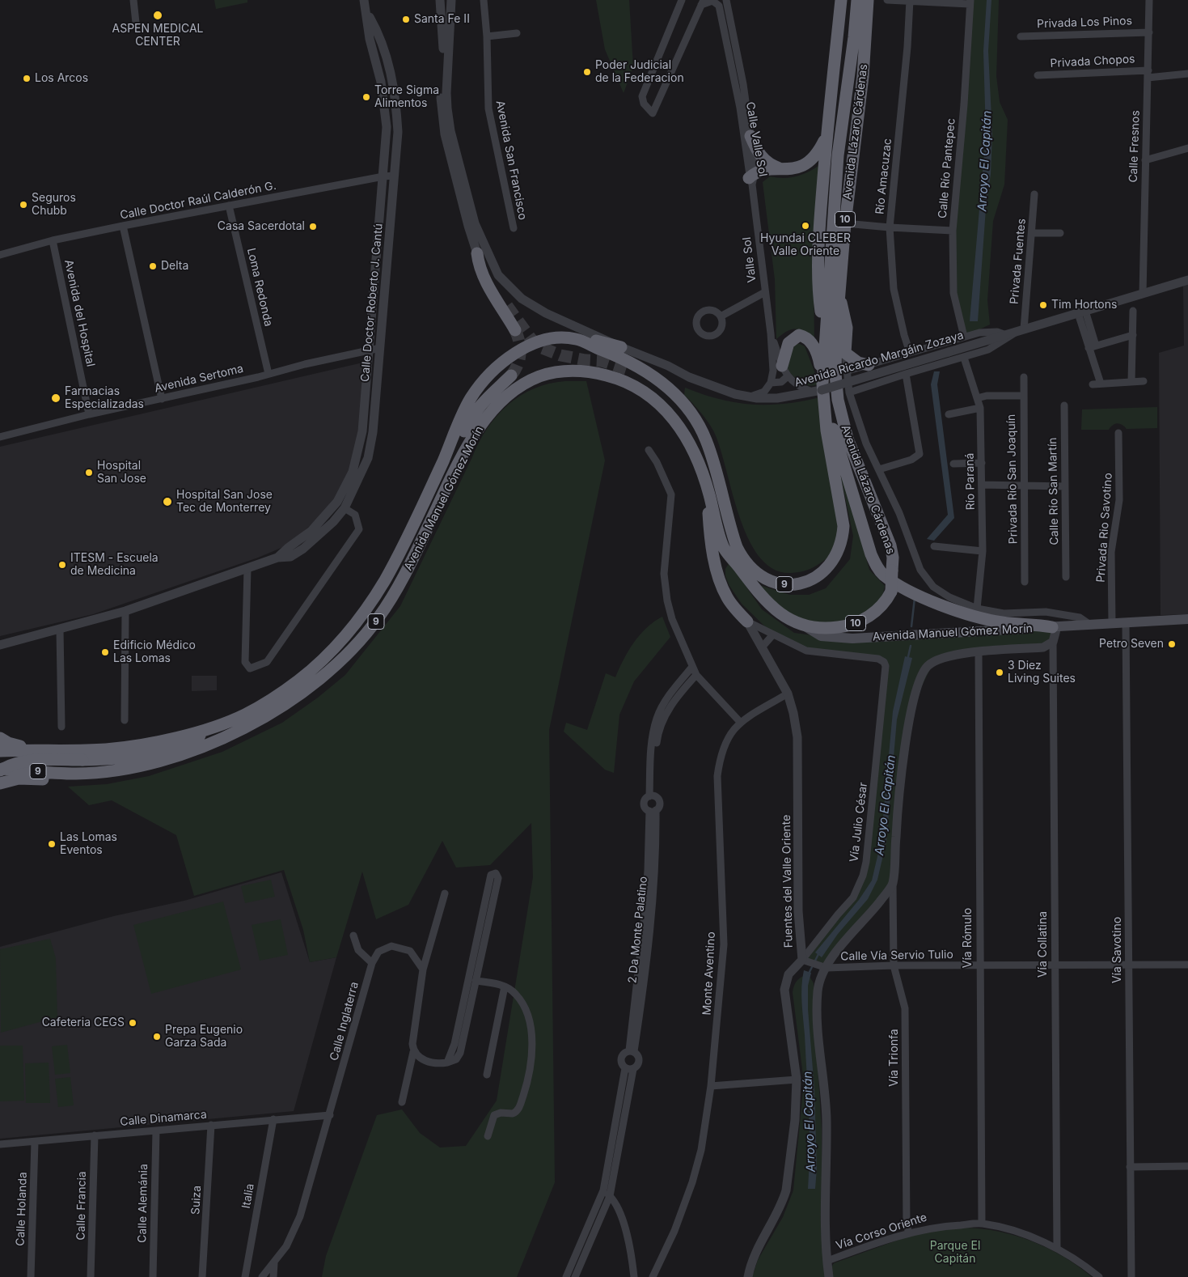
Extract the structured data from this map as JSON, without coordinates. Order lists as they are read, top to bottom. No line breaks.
{"streets":{"highway":["Avenida Lázaro Cárdenas","10","Avenida Manuel Gómez Morín","9"],"street":["Privada Los Pinos","Privada Chopos","Calle Valle Sol","Calle Fresnos","Avenida San Francisco","Calle Río Pantepec","Río Amacuzac","Calle Doctor Raúl Calderón G.","Valle Sol","Privada Fuentes","Loma Redonda","Calle Doctor Roberto J. Cantú","Avenida del Hospital","Avenida Ricardo Margáin Zozaya","Avenida Sertoma","Privada Río San Joaquín","Río Paraná","Calle Río San Martín","Privada Rio Savotino","Vía Julio César","Fuentes del Valle Oriente","2 Da Monte Palatino","Vía Rómulo","Vía Collatina","Vía Savotino","Calle Vía Servio Tulio","Monte Aventino","Calle Inglaterra","Vía Trionfa","Calle Dinamarca","Italia","Suiza","Calle Alemánia","Calle Francia","Calle Holanda","Vía Corso Oriente"]},"crossings":[["Privada Los Pinos","Calle Fresnos"],["Privada Chopos","Calle Fresnos"],["Avenida Lázaro Cárdenas","Avenida Ricardo Margáin Zozaya"],["Avenida Lázaro Cárdenas","Avenida Manuel Gómez Morín"],["Calle Valle Sol","Valle Sol"],["Calle Fresnos","Avenida Ricardo Margáin Zozaya"],["Calle Río Pantepec","Avenida Ricardo Margáin Zozaya"],["Río Amacuzac","Avenida Ricardo Margáin Zozaya"],["Calle Doctor Raúl Calderón G.","Loma Redonda"],["Calle Doctor Raúl Calderón G.","Calle Doctor Roberto J. Cantú"],["Calle Doctor Raúl Calderón G.","Avenida del Hospital"],["Privada Fuentes","Avenida Ricardo Margáin Zozaya"],["Loma Redonda","Avenida Sertoma"],["Calle Doctor Roberto J. Cantú","Avenida Sertoma"],["Avenida del Hospital","Avenida Sertoma"],["Avenida Ricardo Margáin Zozaya","Avenida Manuel Gómez Morín"],["Avenida Manuel Gómez Morín","Privada Rio Savotino"],["Avenida Manuel Gómez Morín","Vía Savotino"],["Vía Julio César","Fuentes del Valle Oriente"],["Vía Julio César","Calle Vía Servio Tulio"],["Fuentes del Valle Oriente","Calle Vía Servio Tulio"],["Fuentes del Valle Oriente","Monte Aventino"],["Vía Rómulo","Calle Vía Servio Tulio"],["Vía Rómulo","Vía Corso Oriente"],["Vía Collatina","Calle Vía Servio Tulio"],["Vía Collatina","Vía Corso Oriente"],["Vía Savotino","Calle Vía Servio Tulio"],["Calle Vía Servio Tulio","Vía Trionfa"],["Calle Inglaterra","Calle Dinamarca"],["Vía Trionfa","Vía Corso Oriente"],["Calle Dinamarca","Italia"],["Calle Dinamarca","Suiza"],["Calle Dinamarca","Calle Alemánia"],["Calle Dinamarca","Calle Francia"],["Calle Dinamarca","Calle Holanda"]],"water":["Arroyo El Capitán"],"parks":["Parque El Capitán"],"places":["ASPEN MEDICAL CENTER","Santa Fe II","Poder Judicial de la Federacion","Los Arcos","Torre Sigma Alimentos","Seguros Chubb","Hyundai CLEBER Valle Oriente","Casa Sacerdotal","Delta","Tim Hortons","Farmacias Especializadas","Hospital San Jose","Hospital San Jose Tec de Monterrey","ITESM - Escuela de Medicina","Petro Seven","Edificio Médico Las Lomas","3 Diez Living Suites","Las Lomas Eventos","Cafeteria CEGS","Prepa Eugenio Garza Sada"]}
